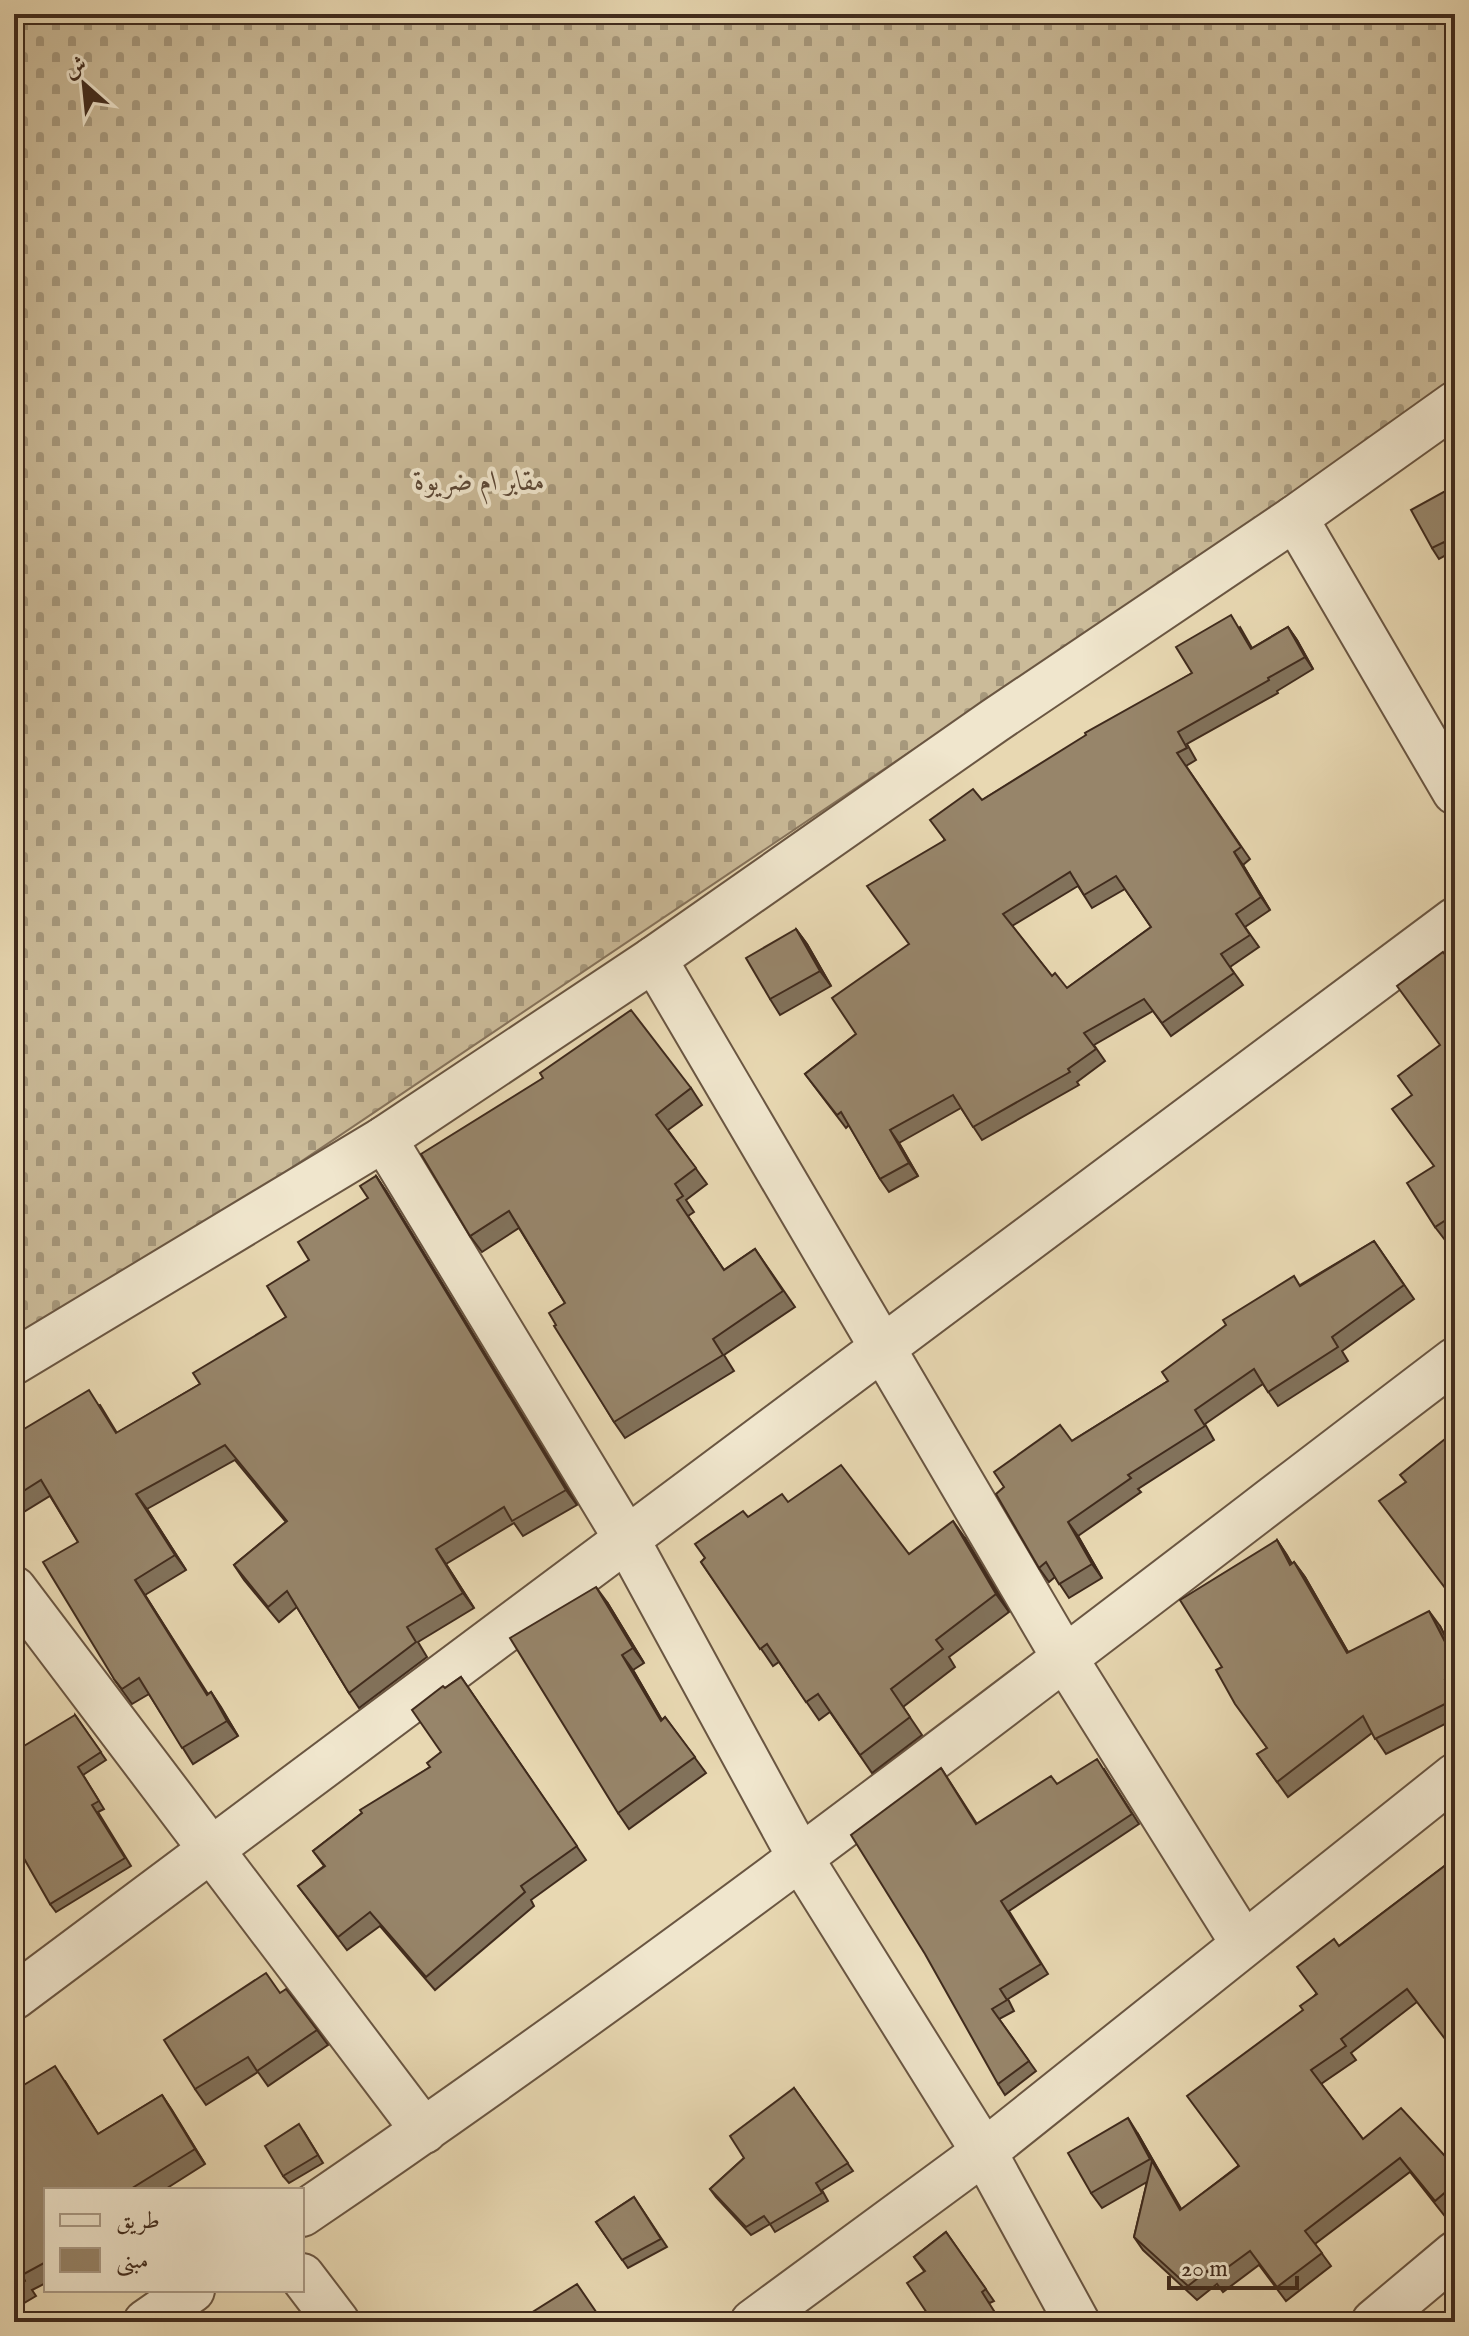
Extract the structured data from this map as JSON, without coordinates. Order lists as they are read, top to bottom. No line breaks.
{"parks":["مقابر ام ضريوة"],"legend":["طريق","مبنى"],"scale_bar":"20 m","north":"top left"}
